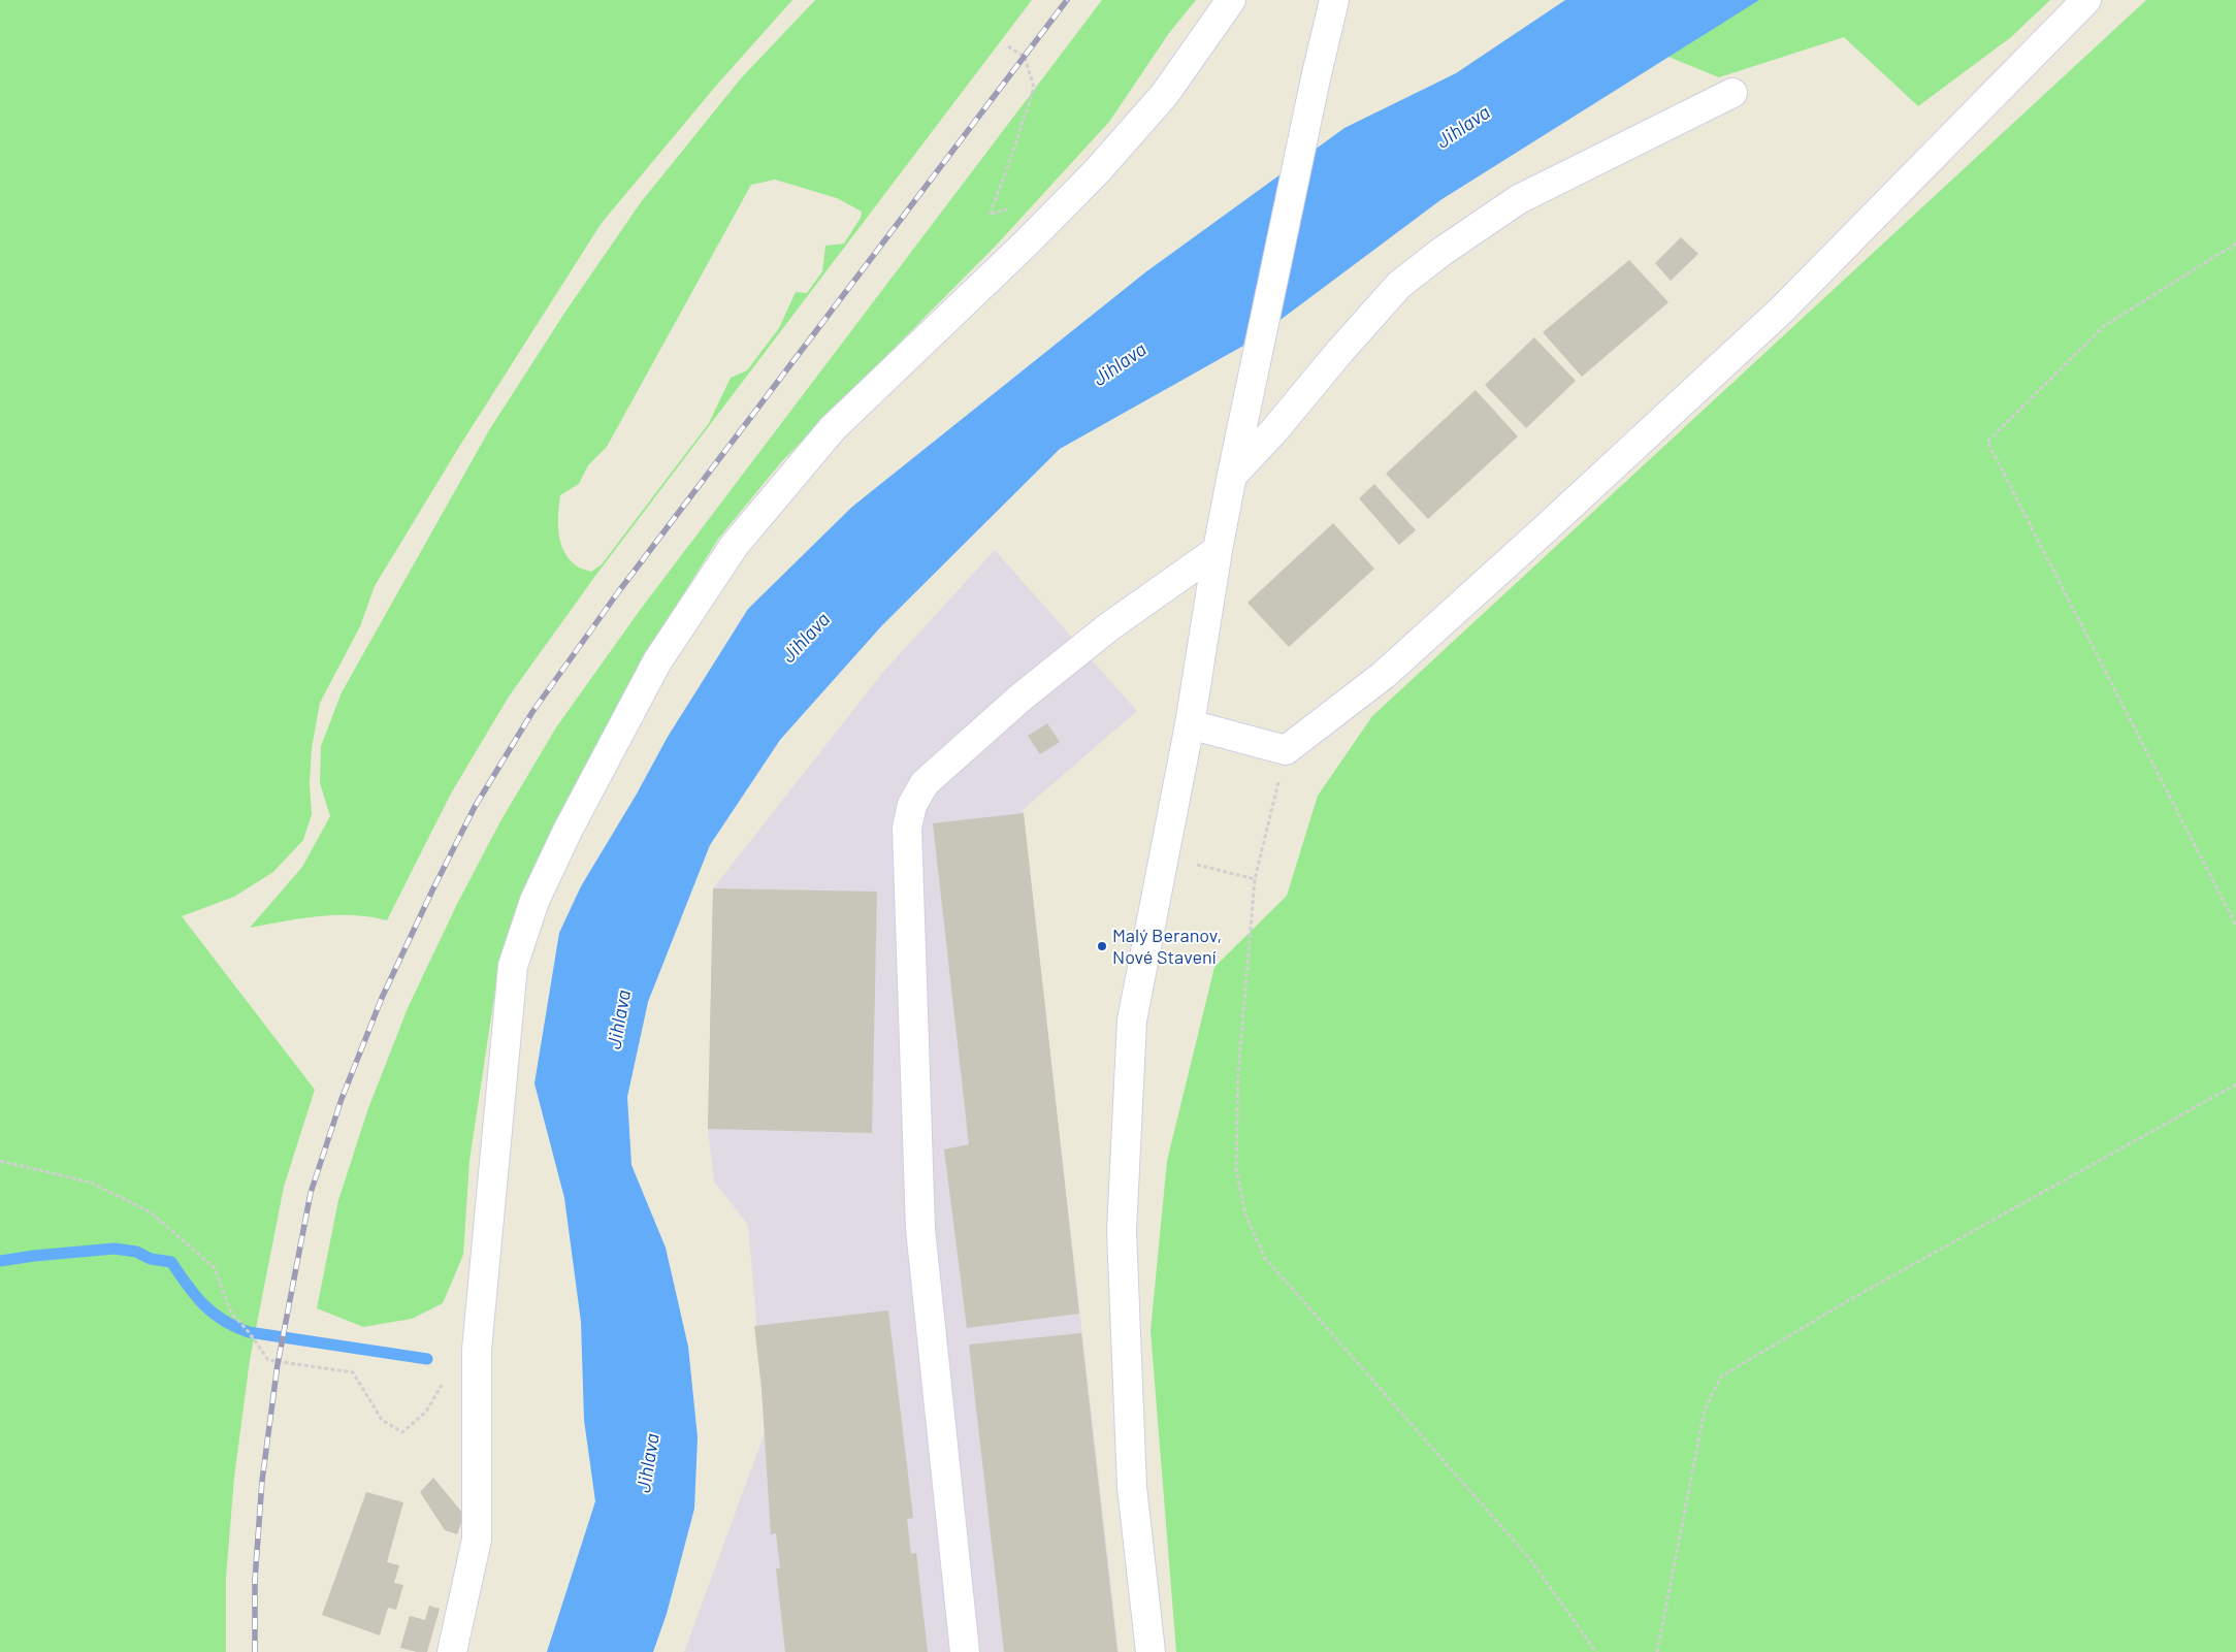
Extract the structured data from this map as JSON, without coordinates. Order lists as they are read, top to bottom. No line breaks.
{"water":["Jihlava"],"places":["Malý Beranov, Nové Stavení"]}
